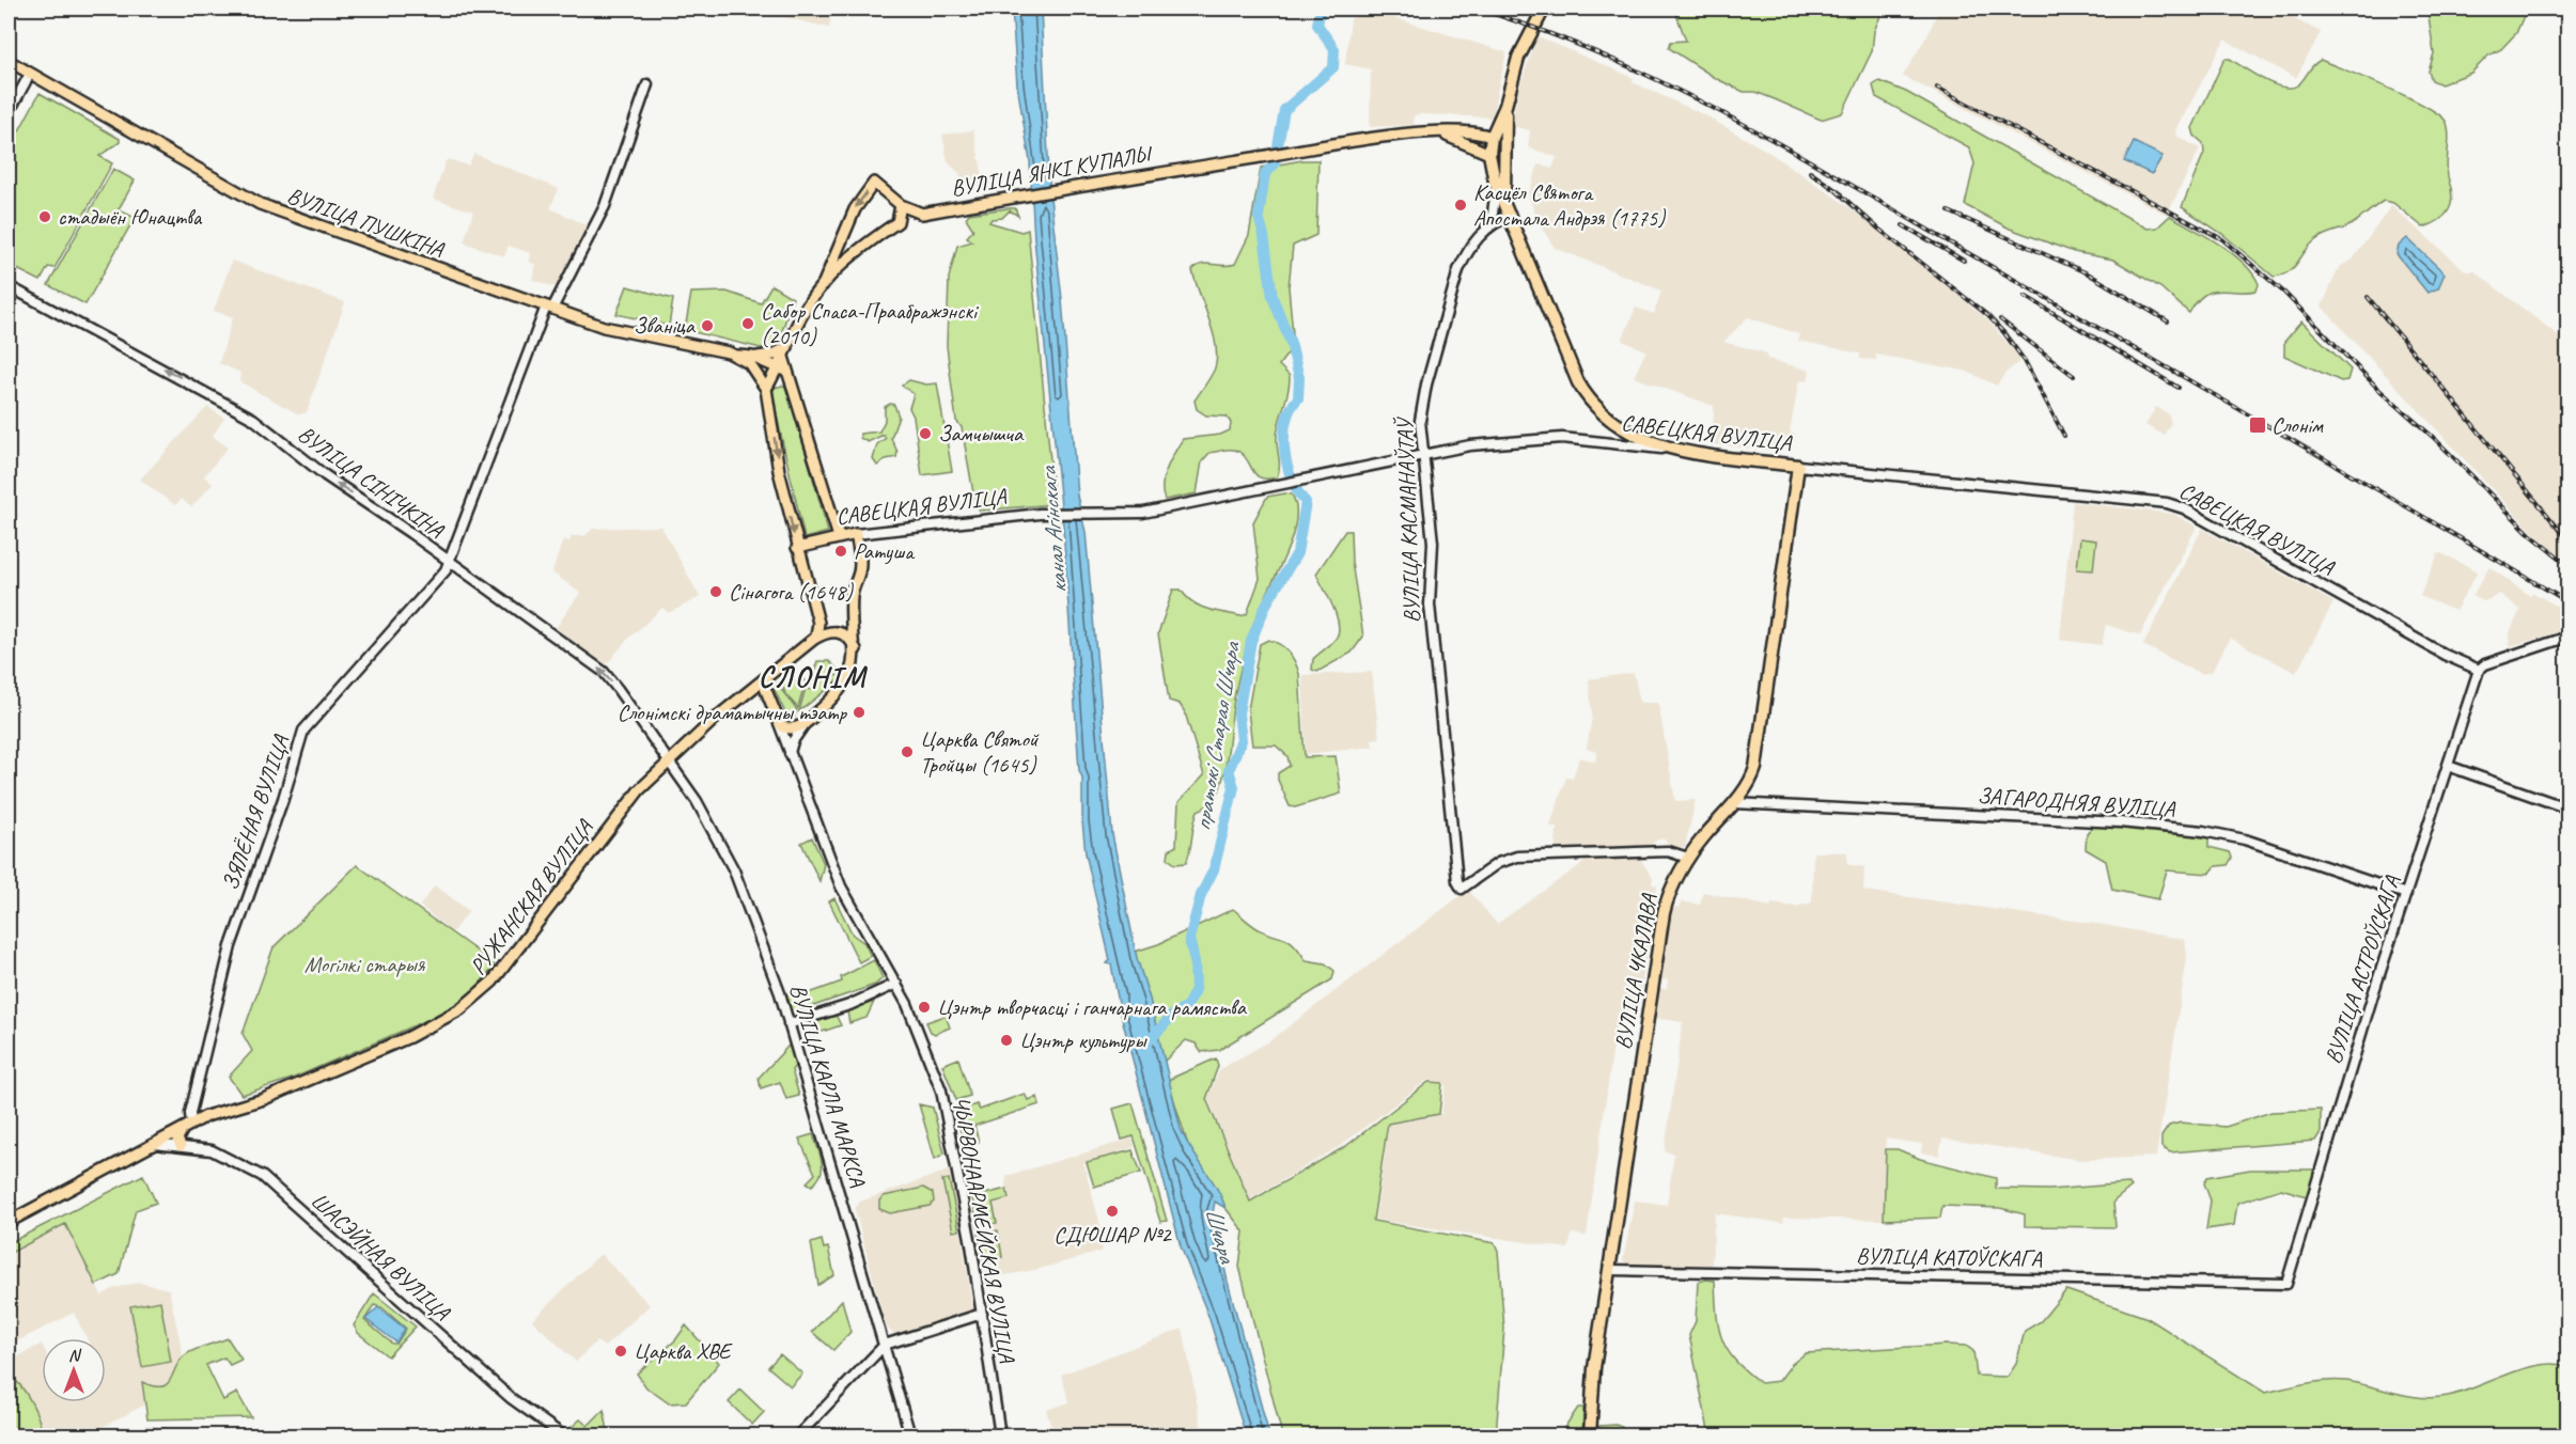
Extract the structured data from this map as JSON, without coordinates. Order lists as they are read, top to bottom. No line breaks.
{"streets":{"highway":["САВЕЦКАЯ ВУЛІЦА","ВУЛІЦА ЧКАЛАВА"],"main road":["ВУЛІЦА ЯНКІ КУПАЛЫ","ВУЛІЦА ПУШКІНА","РУЖАНСКАЯ ВУЛІЦА","ЧЫРВОНААРМЕЙСКАЯ ВУЛІЦА"],"street":["ВУЛІЦА СІНІЧКІНА","ВУЛІЦА КАСМАНАЎТАЎ","ЗАГАРОДНЯЯ ВУЛІЦА","ЗЯЛЁНАЯ ВУЛІЦА","ВУЛІЦА АСТРОЎСКАГА","ВУЛІЦА КАРЛА МАРКСА","ШАСЭЙНАЯ ВУЛІЦА","ВУЛІЦА КАТОЎСКАГА"]},"crossings":[["САВЕЦКАЯ ВУЛІЦА","ВУЛІЦА КАСМАНАЎТАЎ"],["САВЕЦКАЯ ВУЛІЦА","ВУЛІЦА АСТРОЎСКАГА"],["САВЕЦКАЯ ВУЛІЦА","ВУЛІЦА ЧКАЛАВА"],["ВУЛІЦА СІНІЧКІНА","ЗЯЛЁНАЯ ВУЛІЦА"],["ВУЛІЦА СІНІЧКІНА","РУЖАНСКАЯ ВУЛІЦА"],["ВУЛІЦА СІНІЧКІНА","ВУЛІЦА КАРЛА МАРКСА"],["ВУЛІЦА КАСМАНАЎТАЎ","ВУЛІЦА ЧКАЛАВА"],["ЗАГАРОДНЯЯ ВУЛІЦА","ВУЛІЦА АСТРОЎСКАГА"],["ЗАГАРОДНЯЯ ВУЛІЦА","ВУЛІЦА ЧКАЛАВА"],["ЗЯЛЁНАЯ ВУЛІЦА","РУЖАНСКАЯ ВУЛІЦА"],["РУЖАНСКАЯ ВУЛІЦА","ВУЛІЦА КАРЛА МАРКСА"],["РУЖАНСКАЯ ВУЛІЦА","ЧЫРВОНААРМЕЙСКАЯ ВУЛІЦА"],["РУЖАНСКАЯ ВУЛІЦА","ШАСЭЙНАЯ ВУЛІЦА"],["ВУЛІЦА АСТРОЎСКАГА","ВУЛІЦА КАТОЎСКАГА"],["ВУЛІЦА ЧКАЛАВА","ВУЛІЦА КАТОЎСКАГА"]],"one_way":["ВУЛІЦА СІНІЧКІНА"],"districts":["СЛОНІМ"],"water":["канал Агінскага","пратокі Старая Шчара","Шчара"],"parks":["Могілкі старыя"],"places":{"other":["Касцёл Святога Апостала Андрэя (1775)","стадыён Юнацтва","Сабор Спаса-Праабражэнскі (2010)","Званіца","Замчышча","Ратуша","Сінагога (1648)","Слонімскі драматычны тэатр","Царква Святой Тройцы (1645)","Цэнтр творчасці і ганчарнага рамяства","Цэнтр культуры","СДЮШАР №2","Царква ХВЕ"],"transit":["Слонім"]},"north":"top"}
